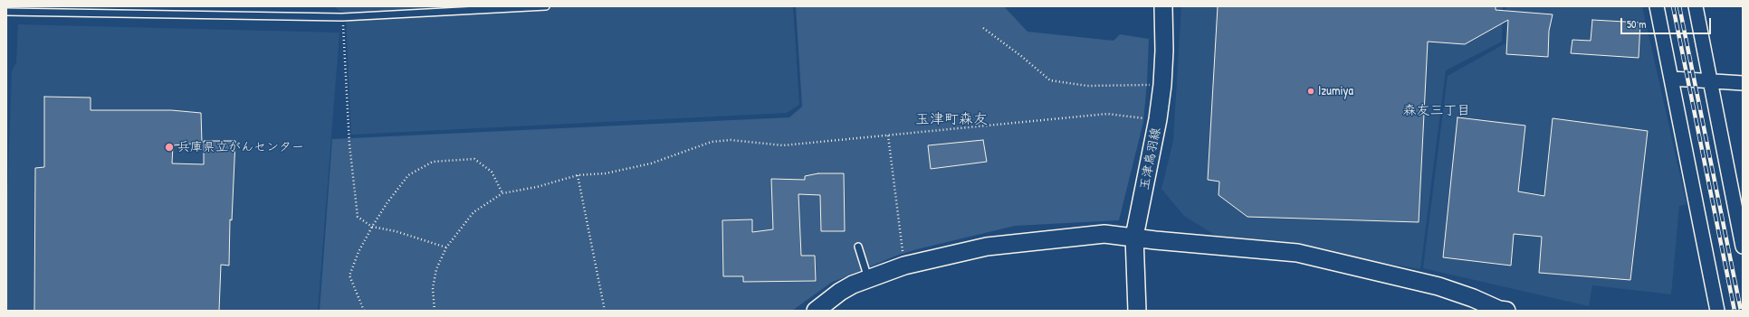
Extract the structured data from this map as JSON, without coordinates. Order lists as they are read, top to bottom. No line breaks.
{"streets":{"street":["玉津鳥羽線"]},"districts":["森友三丁目","玉津町森友"],"places":["Izumiya","兵庫県立がんセンター"],"scale_bar":"50 m"}
